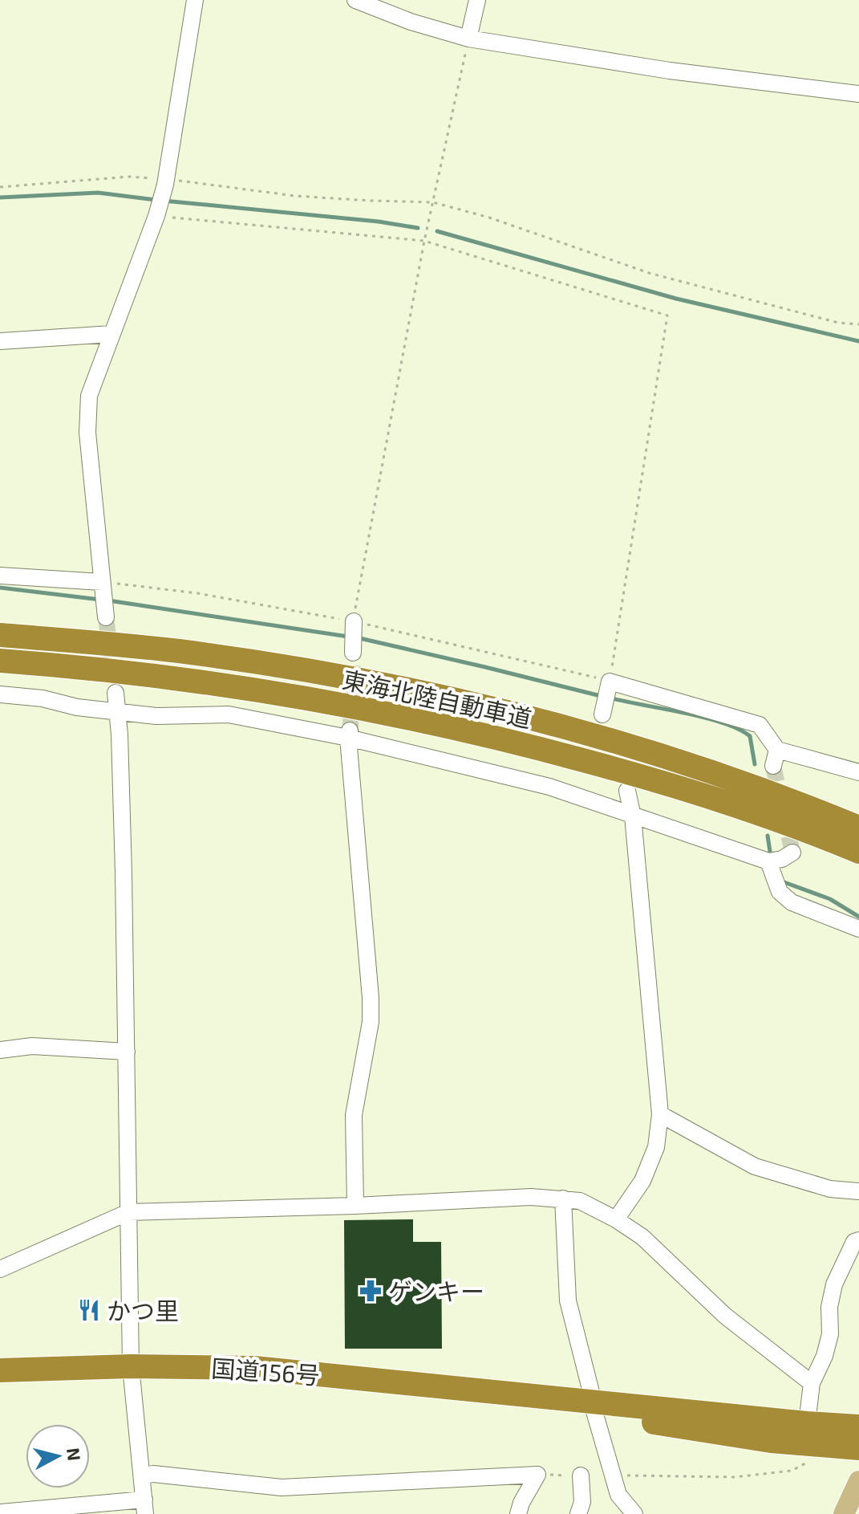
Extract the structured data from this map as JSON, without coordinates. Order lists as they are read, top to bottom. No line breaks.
{"streets":{"highway":["東海北陸自動車道","国道156号"]},"places":{"pharmacy":["ゲンキー"],"restaurant":["かつ里"]},"north":"right"}
